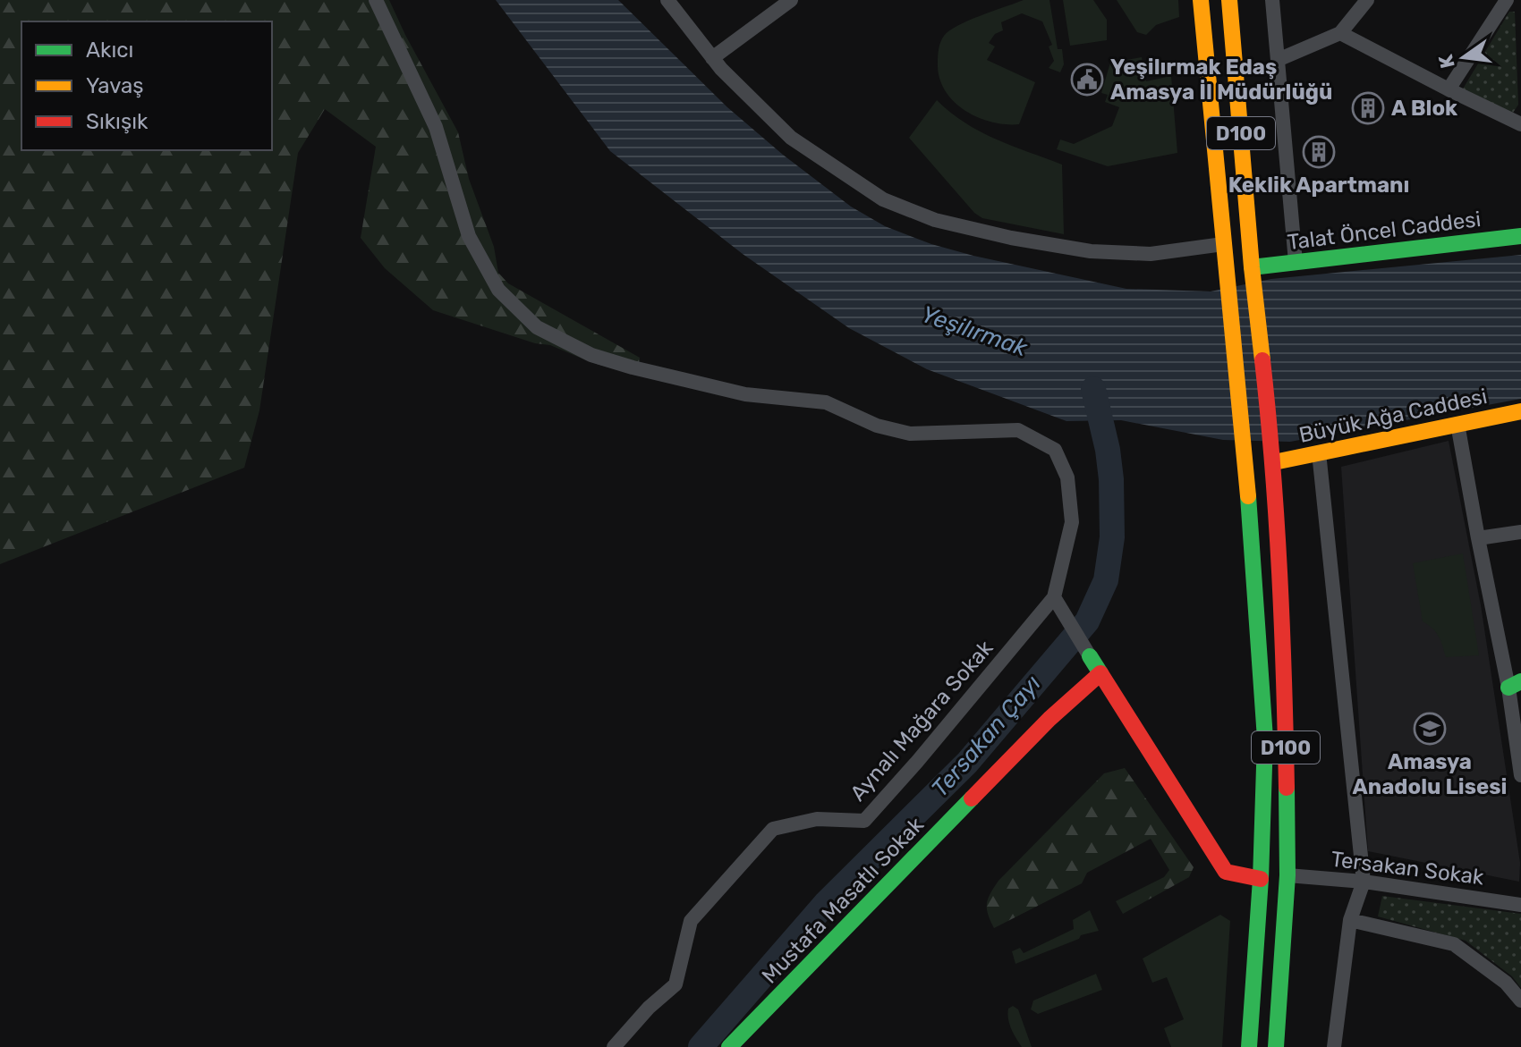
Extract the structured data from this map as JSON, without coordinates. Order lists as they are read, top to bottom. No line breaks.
{"streets":{"main road":["D100","Talat Öncel Caddesi","Büyük Ağa Caddesi","Mustafa Masatlı Sokak"],"street":["Aynalı Mağara Sokak","Tersakan Sokak"]},"crossings":[["D100","Talat Öncel Caddesi"],["D100","Büyük Ağa Caddesi"],["D100","Tersakan Sokak"]],"water":["Yeşilırmak","Tersakan Çayı"],"places":{"public building":["Yeşilırmak Edaş Amasya İl Müdürlüğü"],"building":["A Blok","Keklik Apartmanı"],"school or university":["Amasya Anadolu Lisesi"]},"legend":["Akıcı","Yavaş","Sıkışık"],"north":"left"}
